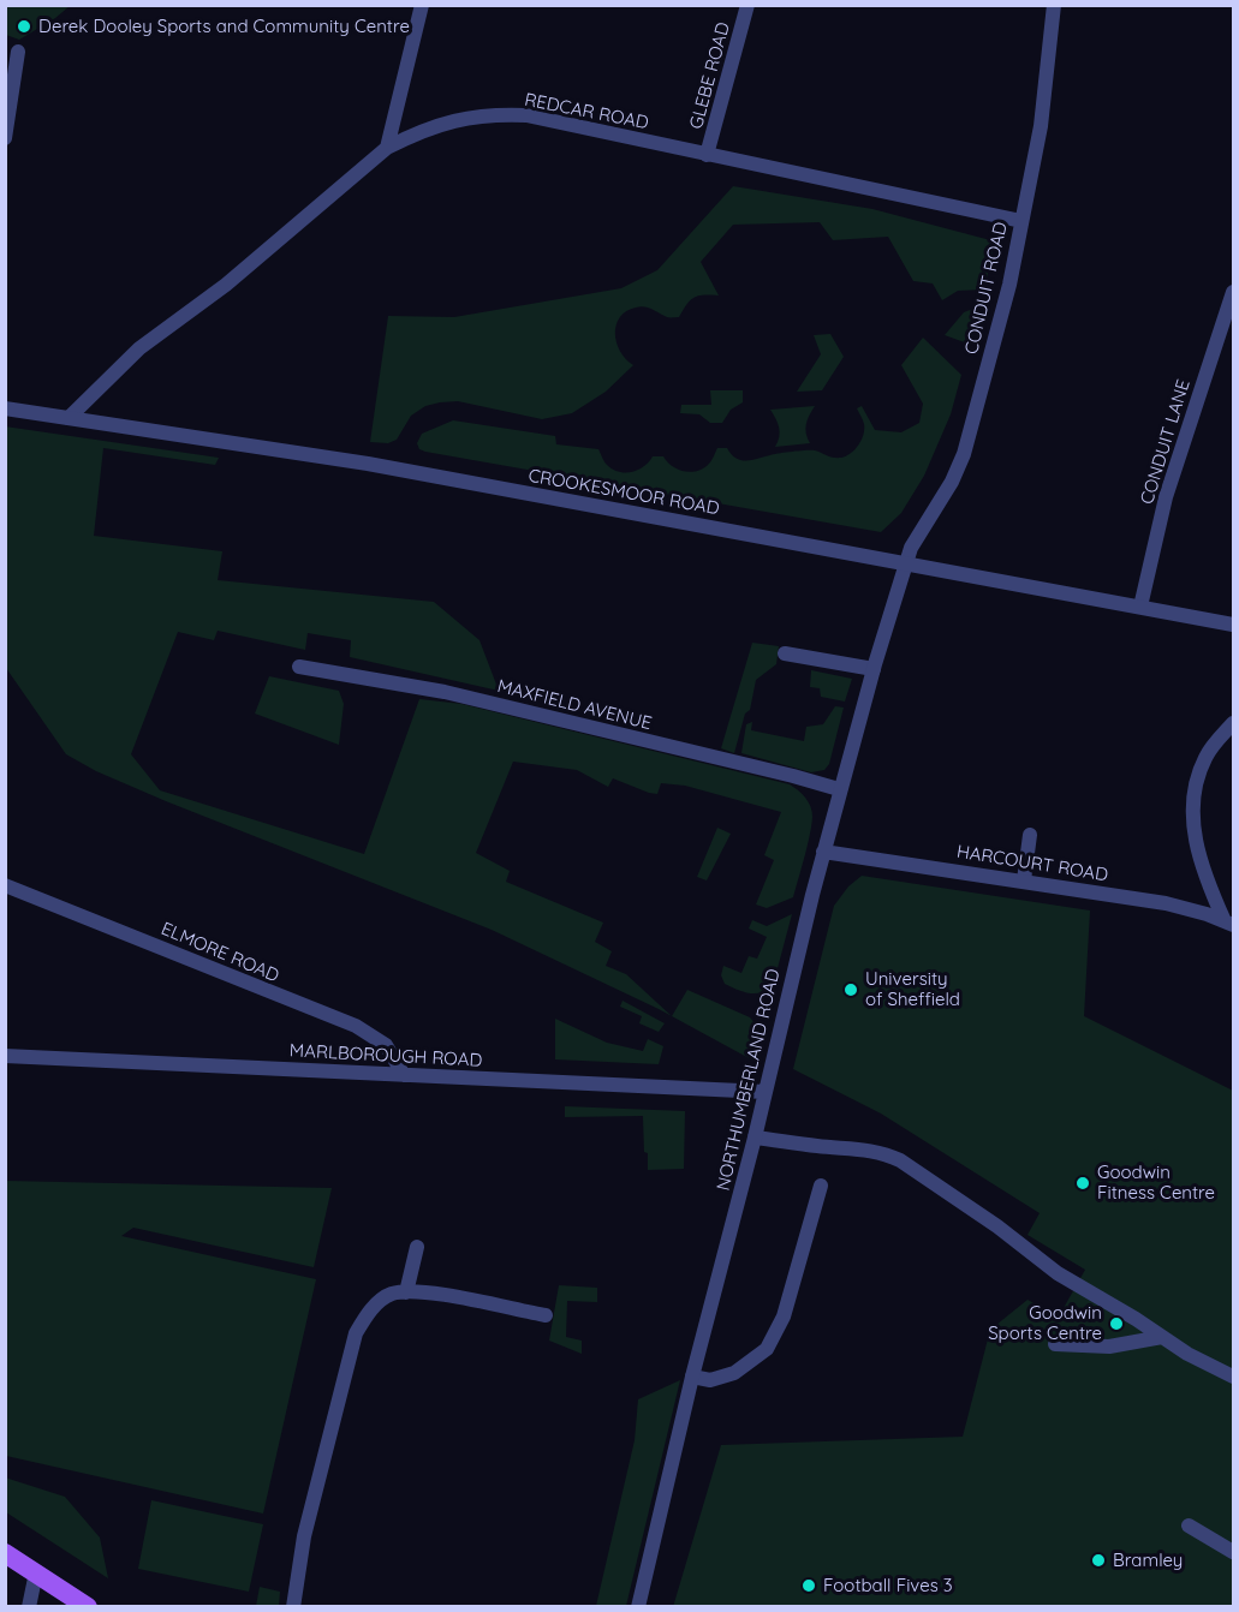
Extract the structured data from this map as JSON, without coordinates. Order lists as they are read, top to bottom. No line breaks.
{"streets":{"street":["GLEBE ROAD","REDCAR ROAD","CONDUIT ROAD","CONDUIT LANE","CROOKESMOOR ROAD","MAXFIELD AVENUE","HARCOURT ROAD","ELMORE ROAD","MARLBOROUGH ROAD","NORTHUMBERLAND ROAD"]},"crossings":[["GLEBE ROAD","REDCAR ROAD"],["REDCAR ROAD","CONDUIT ROAD"],["REDCAR ROAD","CROOKESMOOR ROAD"],["CONDUIT ROAD","CROOKESMOOR ROAD"],["CONDUIT ROAD","NORTHUMBERLAND ROAD"],["CONDUIT LANE","CROOKESMOOR ROAD"],["CROOKESMOOR ROAD","NORTHUMBERLAND ROAD"],["MAXFIELD AVENUE","NORTHUMBERLAND ROAD"],["HARCOURT ROAD","NORTHUMBERLAND ROAD"],["ELMORE ROAD","MARLBOROUGH ROAD"],["MARLBOROUGH ROAD","NORTHUMBERLAND ROAD"]],"places":["Derek Dooley Sports and Community Centre","University of Sheffield","Goodwin Fitness Centre","Goodwin Sports Centre","Bramley","Football Fives 3"]}
